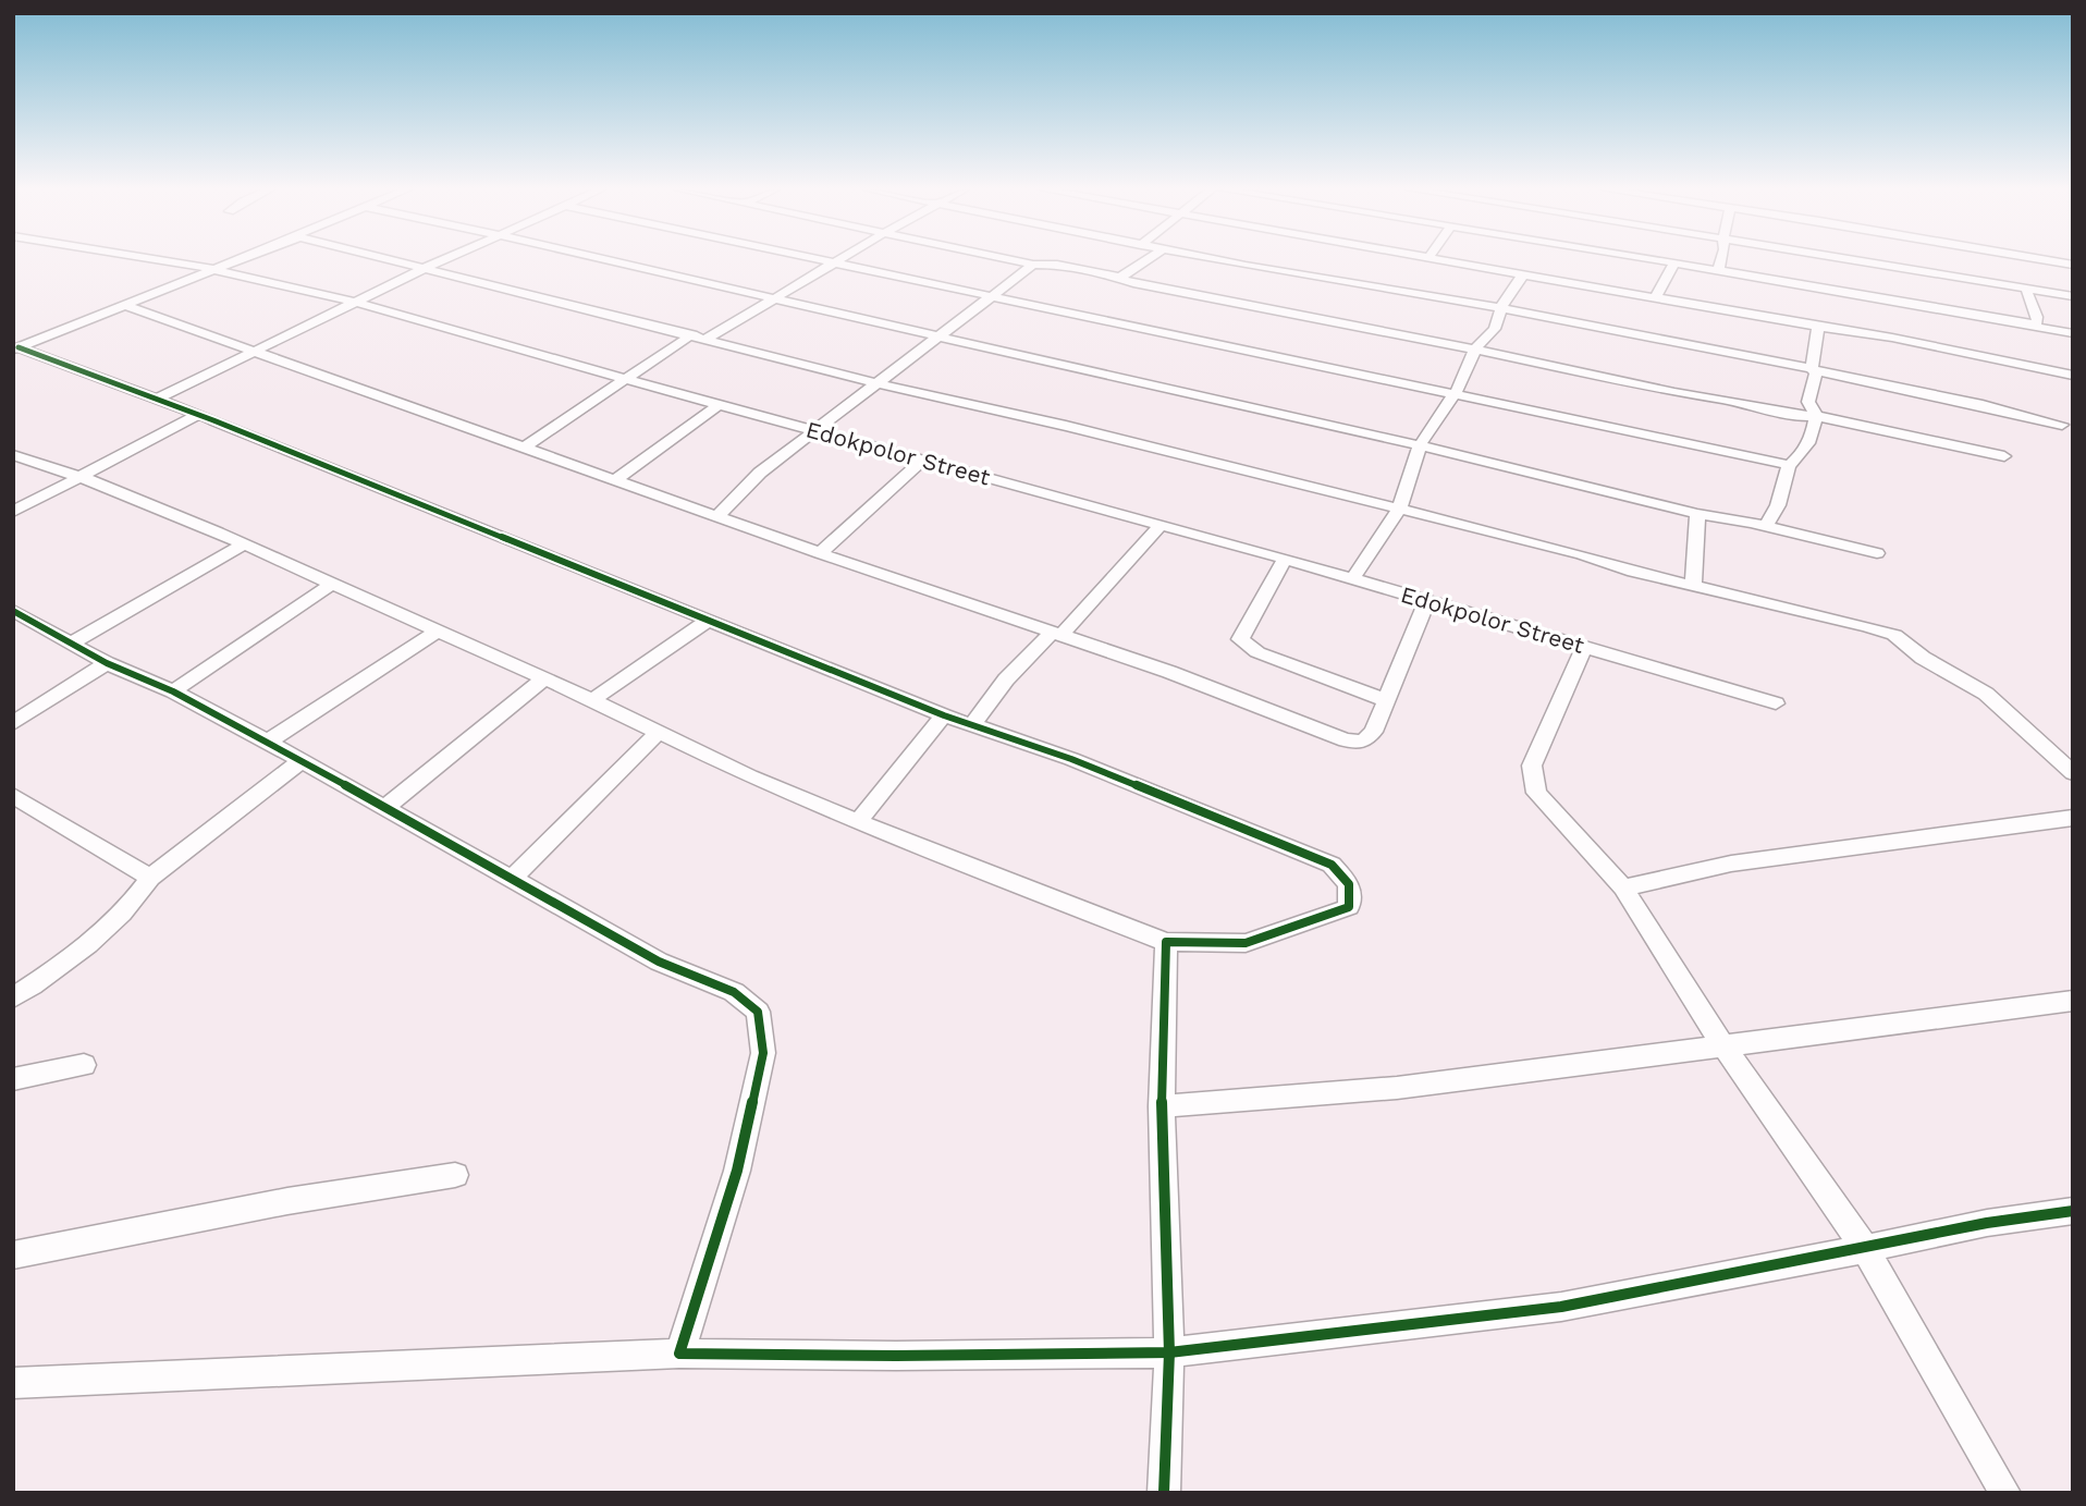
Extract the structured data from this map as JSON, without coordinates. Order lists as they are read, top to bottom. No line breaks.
{"streets":{"street":["Edokpolor Street"]}}
